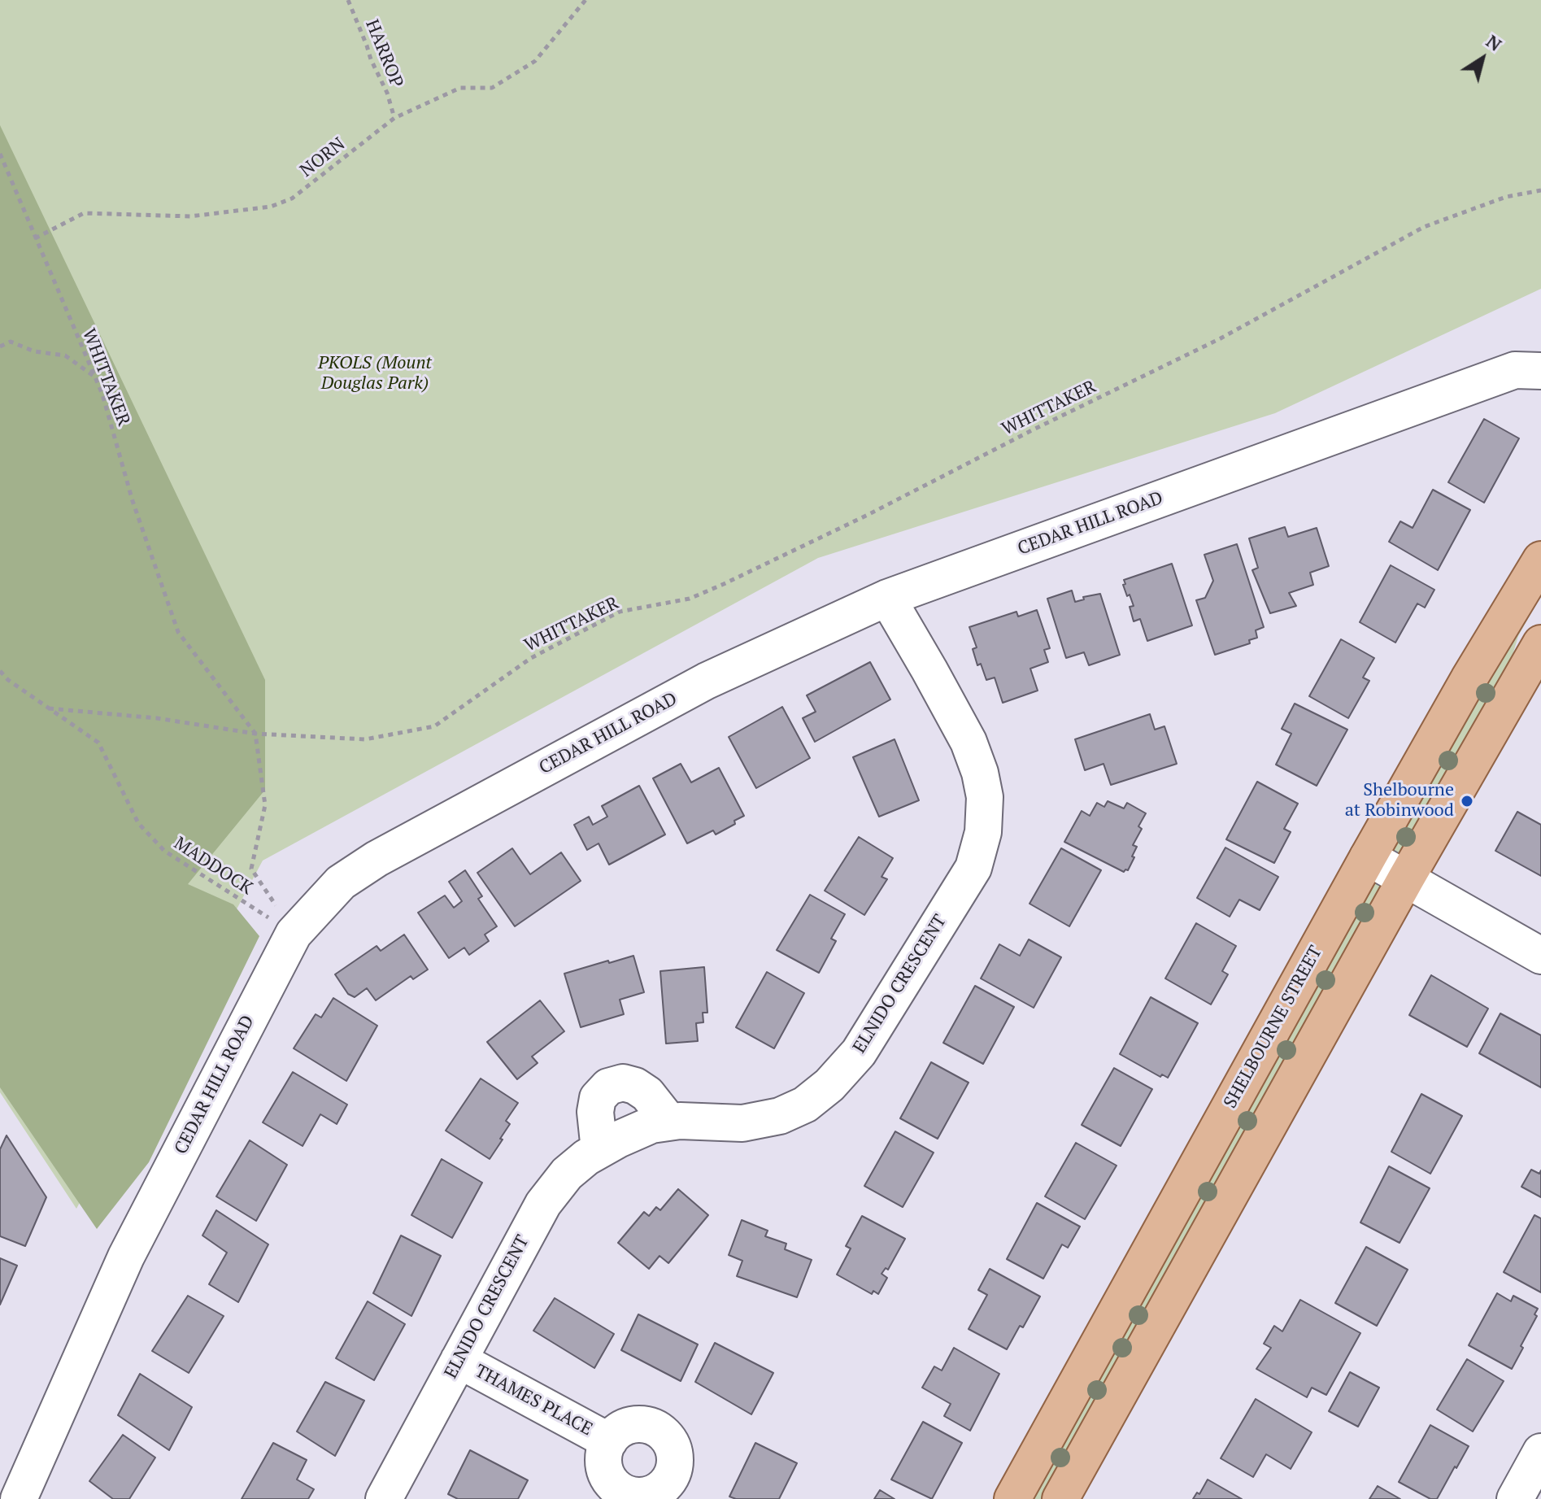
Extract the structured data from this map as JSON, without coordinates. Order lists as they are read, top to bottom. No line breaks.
{"streets":{"main road":["SHELBOURNE STREET"],"street":["CEDAR HILL ROAD","ELNIDO CRESCENT","THAMES PLACE"],"path":["HARROP","NORN","WHITTAKER","MADDOCK"]},"crossings":[["HARROP","NORN"],["NORN","WHITTAKER"],["CEDAR HILL ROAD","MADDOCK"],["CEDAR HILL ROAD","ELNIDO CRESCENT"],["ELNIDO CRESCENT","THAMES PLACE"]],"parks":["PKOLS (Mount Douglas Park)"],"places":["Shelbourne at Robinwood"],"north":"top right"}
